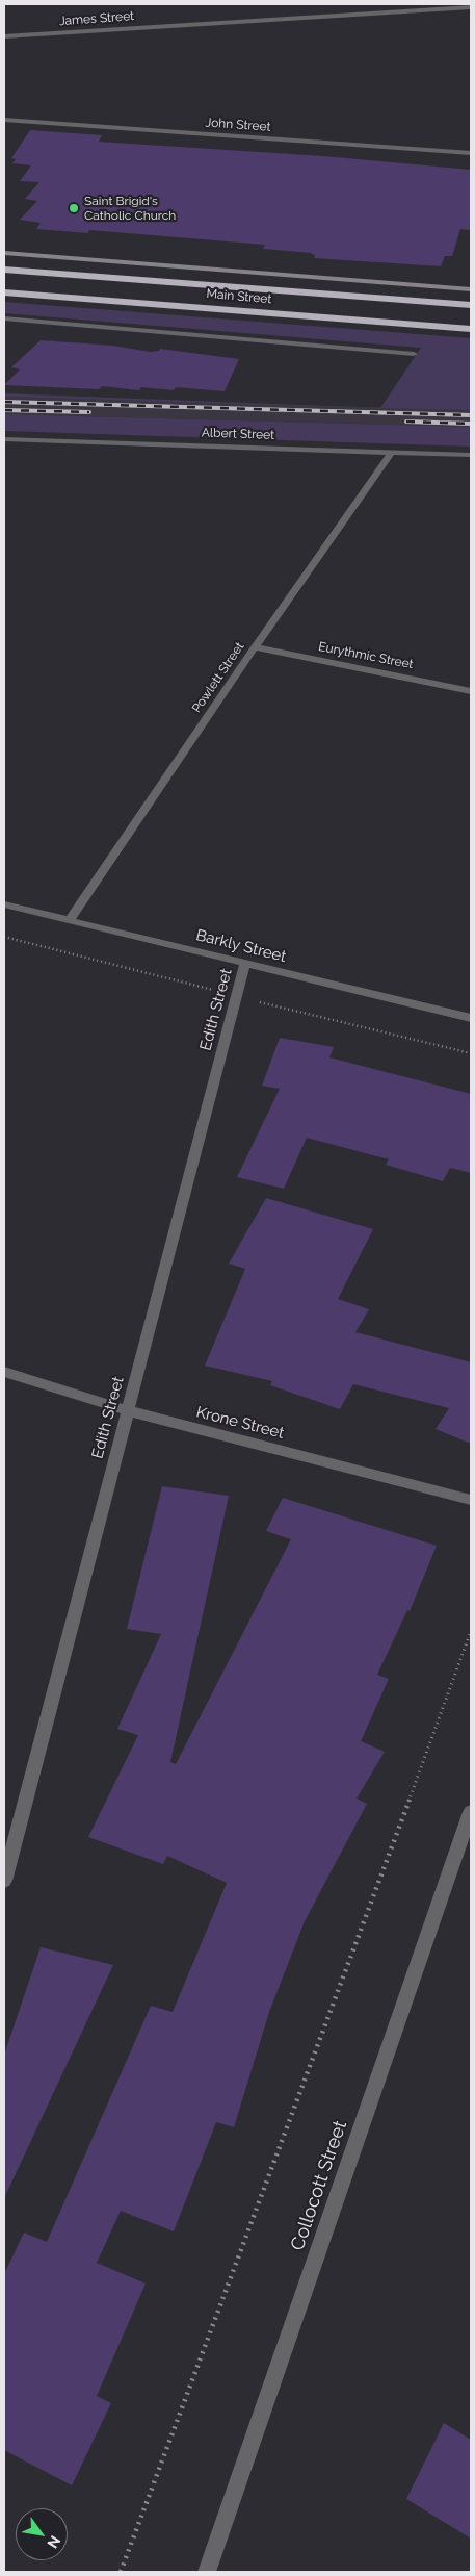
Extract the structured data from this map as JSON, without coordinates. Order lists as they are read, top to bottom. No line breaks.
{"streets":{"highway":["Main Street"],"street":["James Street","John Street","Albert Street","Eurythmic Street","Powlett Street","Barkly Street","Edith Street","Krone Street","Collocott Street"]},"crossings":[["Albert Street","Powlett Street"],["Eurythmic Street","Powlett Street"],["Powlett Street","Barkly Street"],["Barkly Street","Edith Street"],["Edith Street","Krone Street"]],"places":["Saint Brigid's Catholic Church"],"north":"bottom right"}
